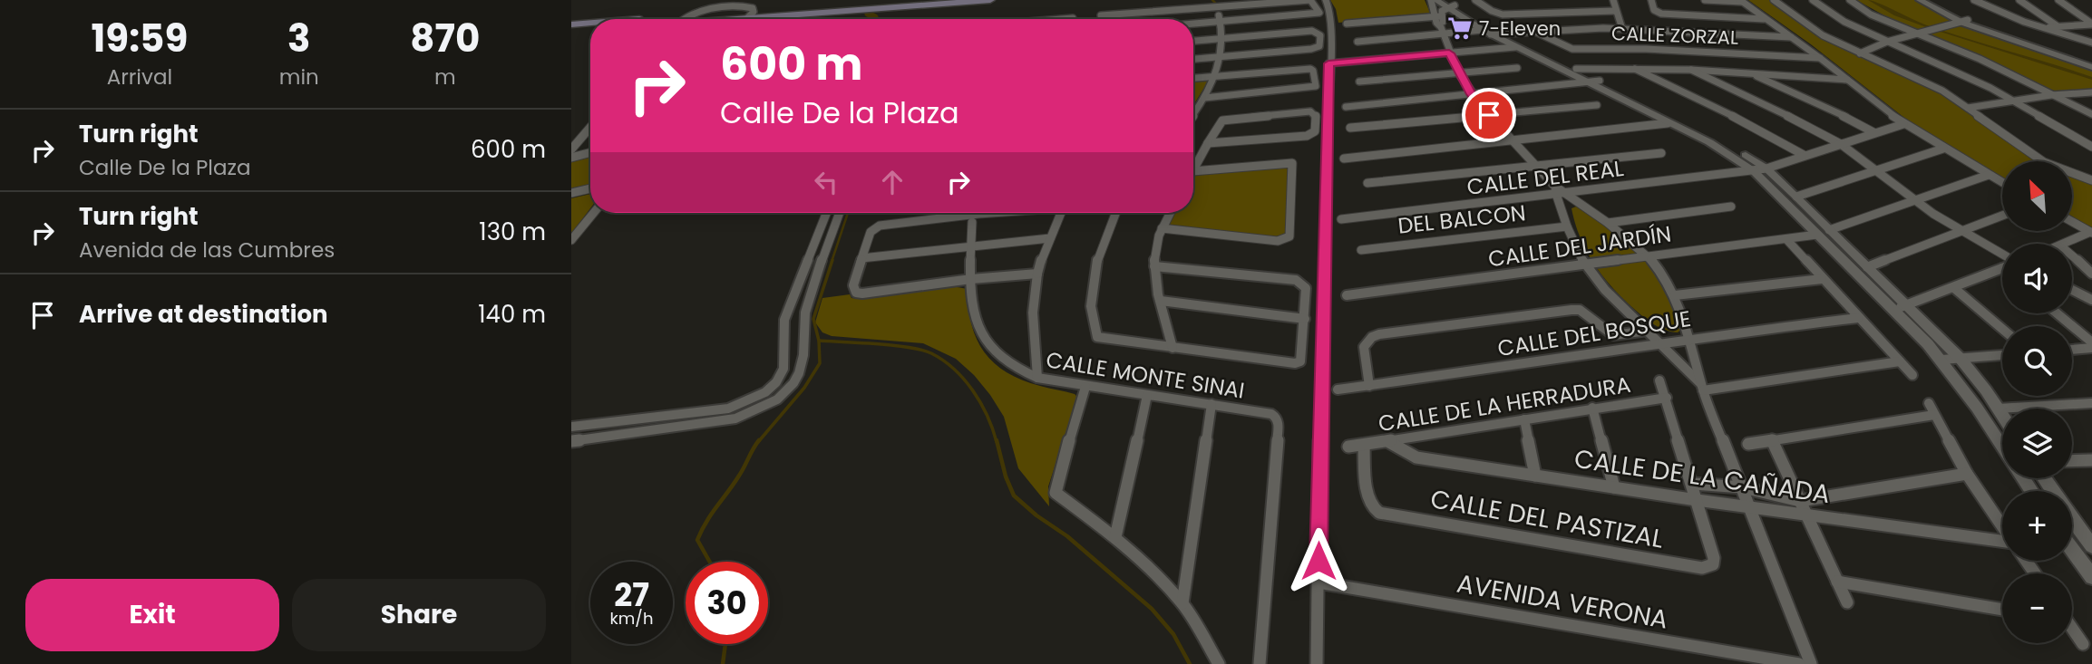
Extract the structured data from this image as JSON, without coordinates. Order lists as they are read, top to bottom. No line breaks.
{"streets":{"street":["CALLE ZORZAL","CALLE DEL REAL","DEL BALCON","CALLE DEL JARDÍN","CALLE DEL BOSQUE","CALLE MONTE SINAI","CALLE DE LA HERRADURA","CALLE DE LA CAÑADA","CALLE DEL PASTIZAL","AVENIDA VERONA"]},"crossings":[["CALLE DE LA HERRADURA","CALLE DE LA CAÑADA"],["CALLE DE LA HERRADURA","CALLE DEL PASTIZAL"],["CALLE DE LA CAÑADA","CALLE DEL PASTIZAL"]],"places":{"supermarket":["7-Eleven"]},"north":"top left","page":{"eta":["19:59","Arrival","3","min","870","m"],"turn":["600 m","Calle De la Plaza"],"list":[{"name":"Turn right","note":"Calle De la Plaza","value":"600 m"},{"name":"Turn right","note":"Avenida de las Cumbres","value":"130 m"},{"name":"Arrive at destination","value":"140 m"}],"map_buttons":["+","−"],"speed":"27 km/h","limit":"30","buttons":["Exit","Share"]}}
